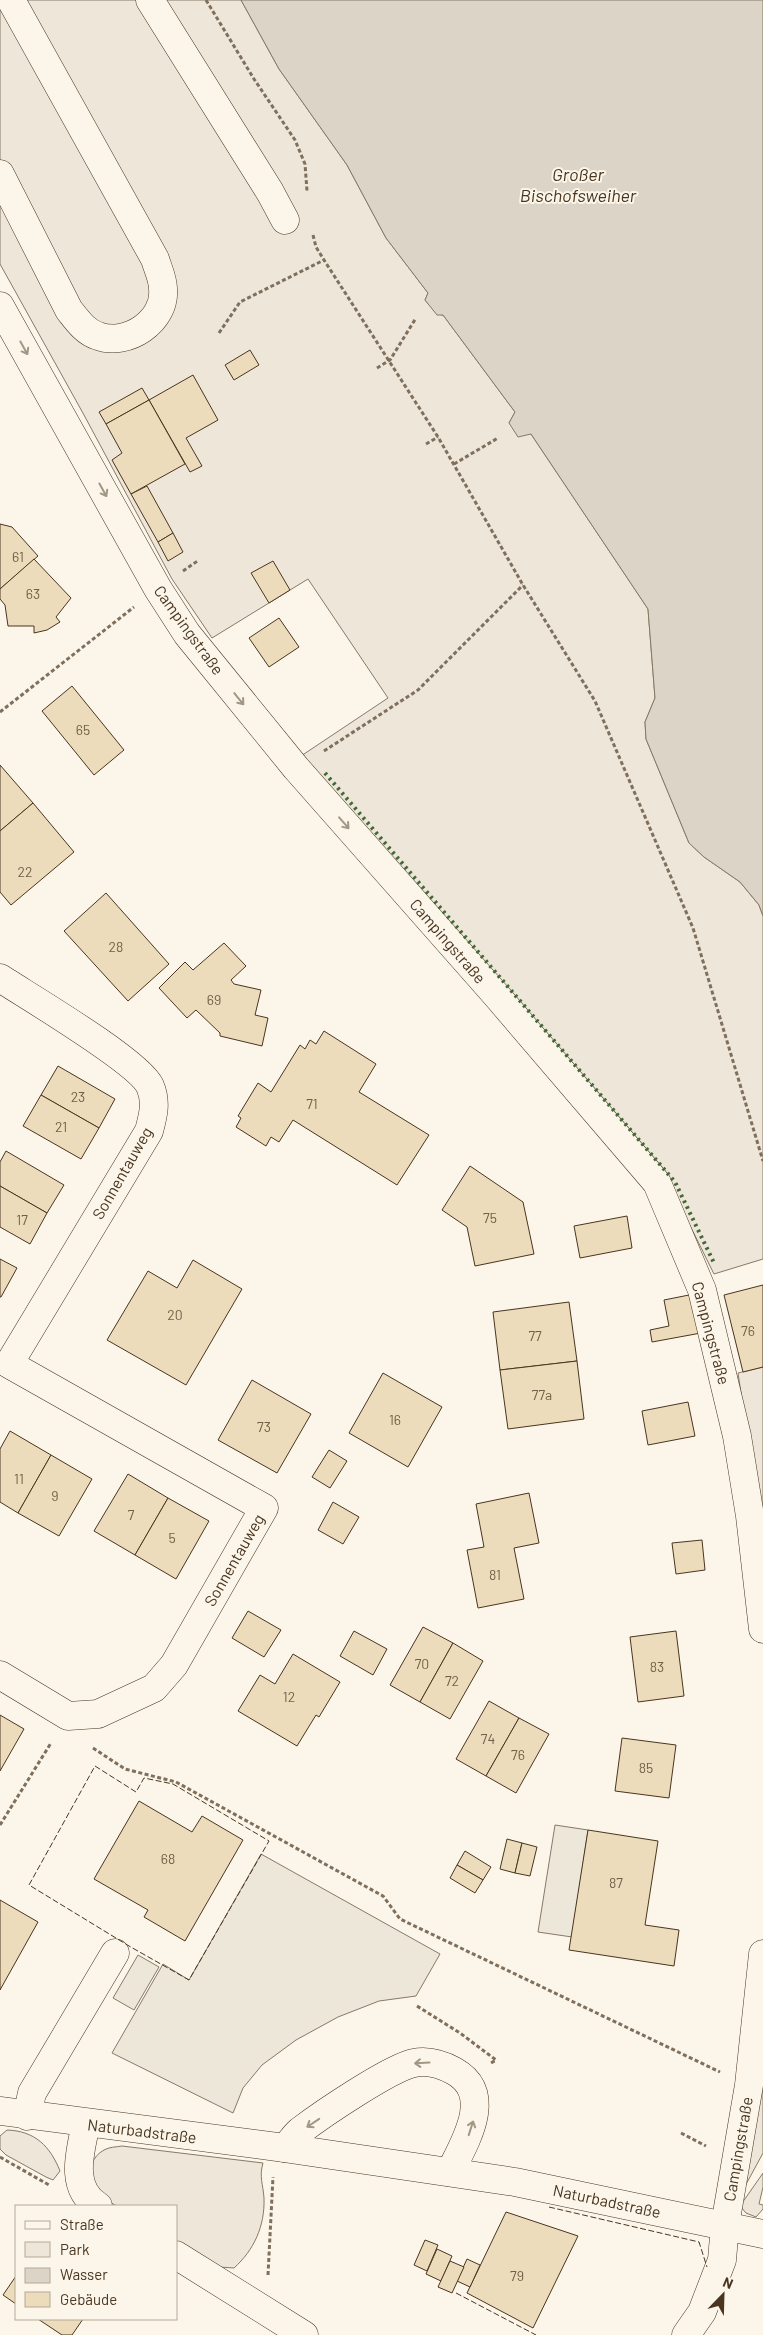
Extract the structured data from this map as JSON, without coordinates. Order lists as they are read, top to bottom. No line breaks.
{"streets":{"street":["Campingstraße","Sonnentauweg","Naturbadstraße"]},"crossings":[["Campingstraße","Naturbadstraße"]],"one_way":["Campingstraße"],"water":["Großer Bischofsweiher"],"house_numbers":["61","63","65","22","28","69","23","71","21","75","17","20","76","77","77a","16","73","11","9","7","5","81","70","83","72","12","74","76","85","68","87","79"],"legend":["Straße","Park","Wasser","Gebäude"],"north":"top right"}
